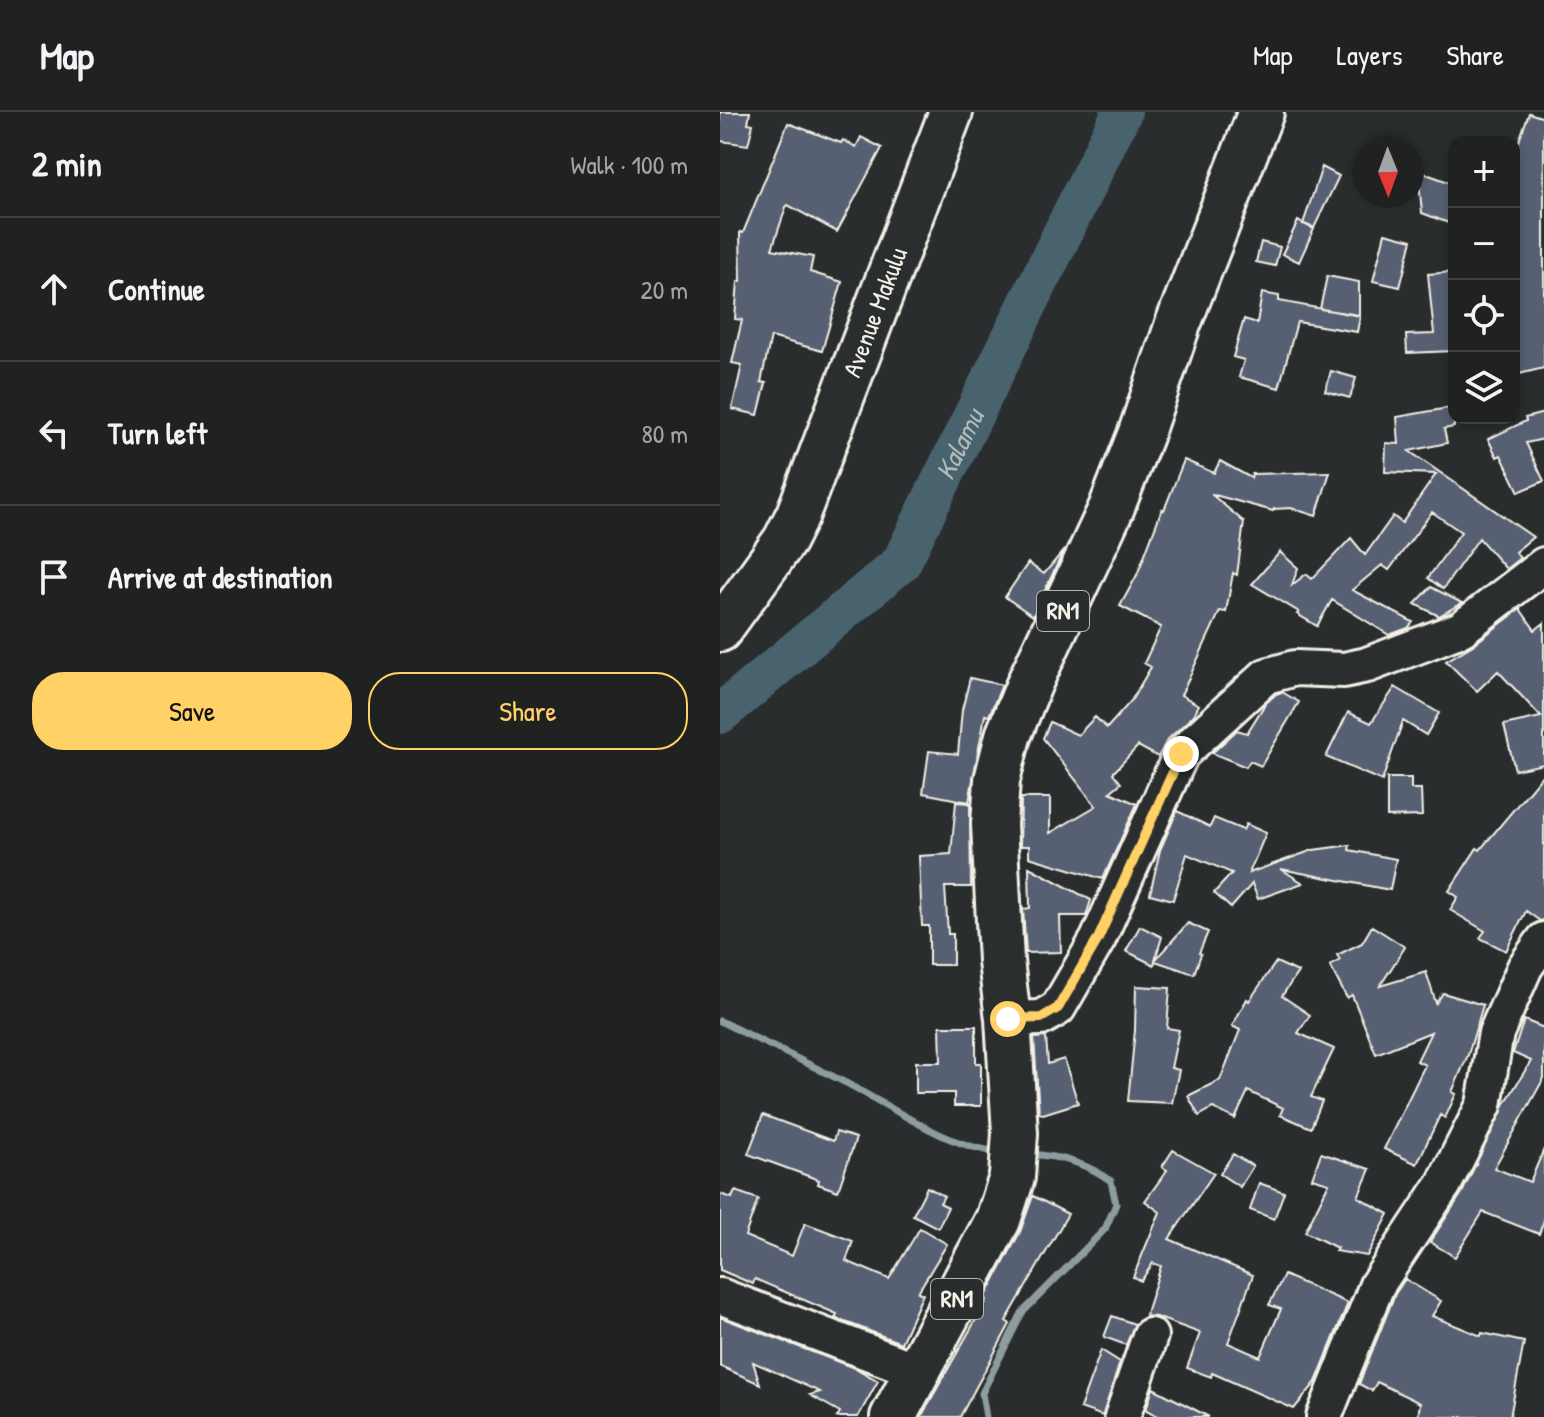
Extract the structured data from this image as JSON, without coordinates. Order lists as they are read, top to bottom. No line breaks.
{"streets":{"highway":["RN1"],"main road":["Avenue Makulu"]},"water":["Kalamu"],"north":"bottom","page":{"header":"Map","nav":["Map","Layers","Share"],"heading":["2 min","Walk · 100 m"],"map_buttons":["+","−"],"list":[["Continue","20 m"],["Turn left","80 m"],"Arrive at destination"],"buttons":["Save","Share"]}}
